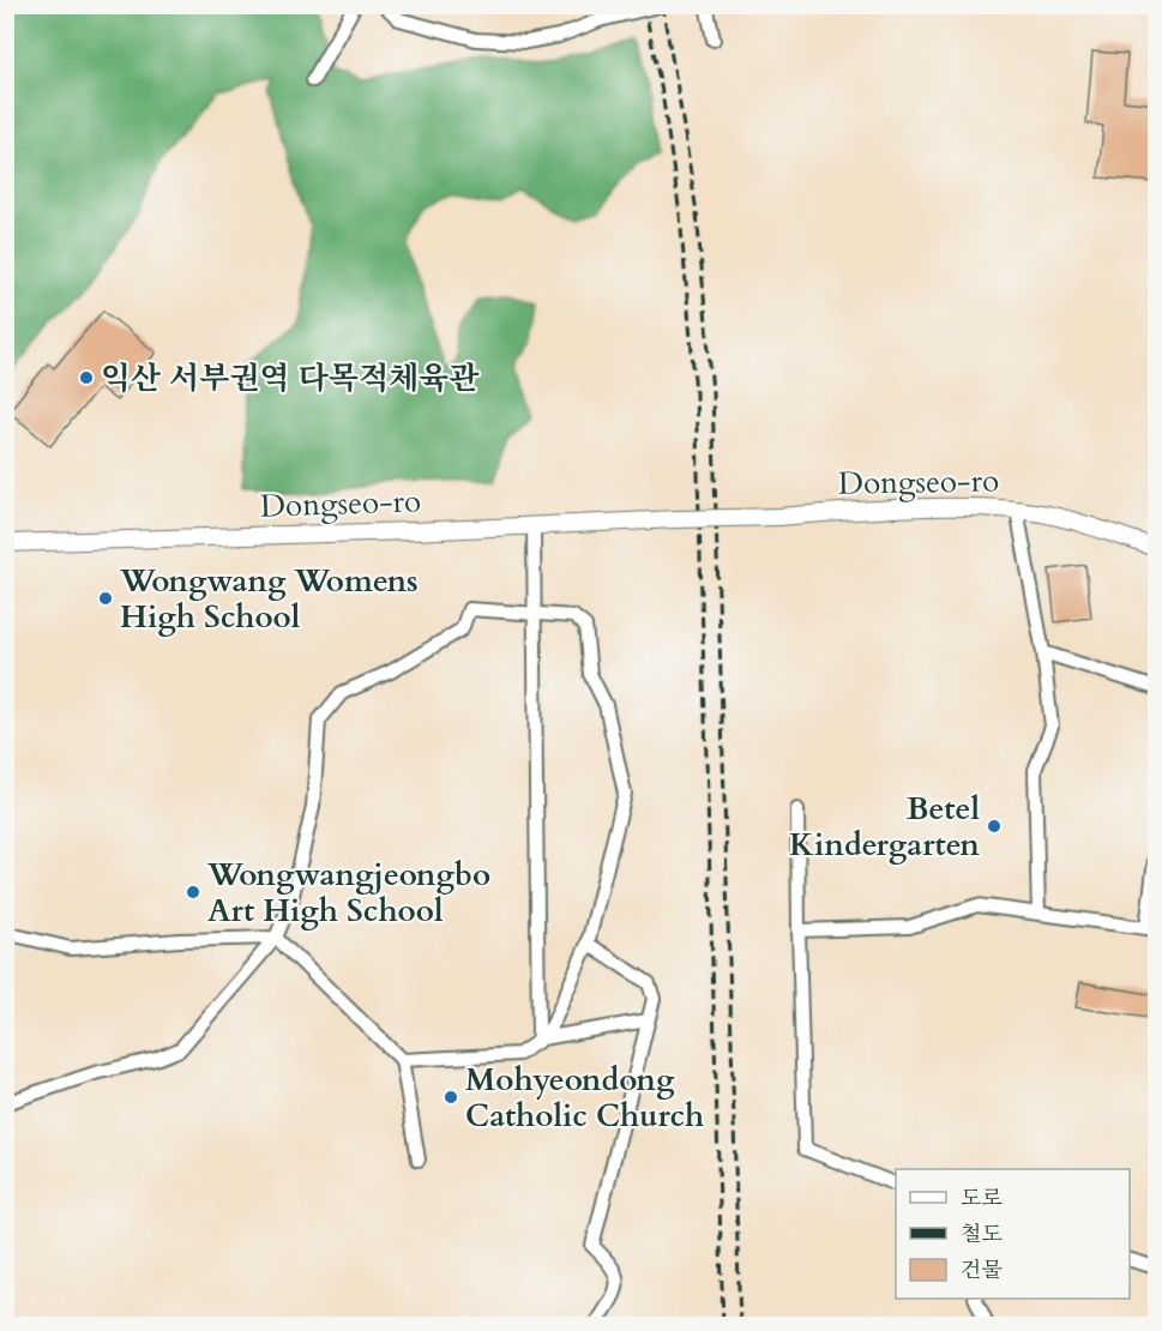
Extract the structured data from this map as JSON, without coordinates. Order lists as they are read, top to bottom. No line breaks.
{"streets":{"street":["Dongseo-ro"]},"places":["익산 서부권역 다목적체육관","Wongwang Womens High School","Betel Kindergarten","Wongwangjeongbo Art High School","Mohyeondong Catholic Church"],"legend":["도로","철도","건물"]}
